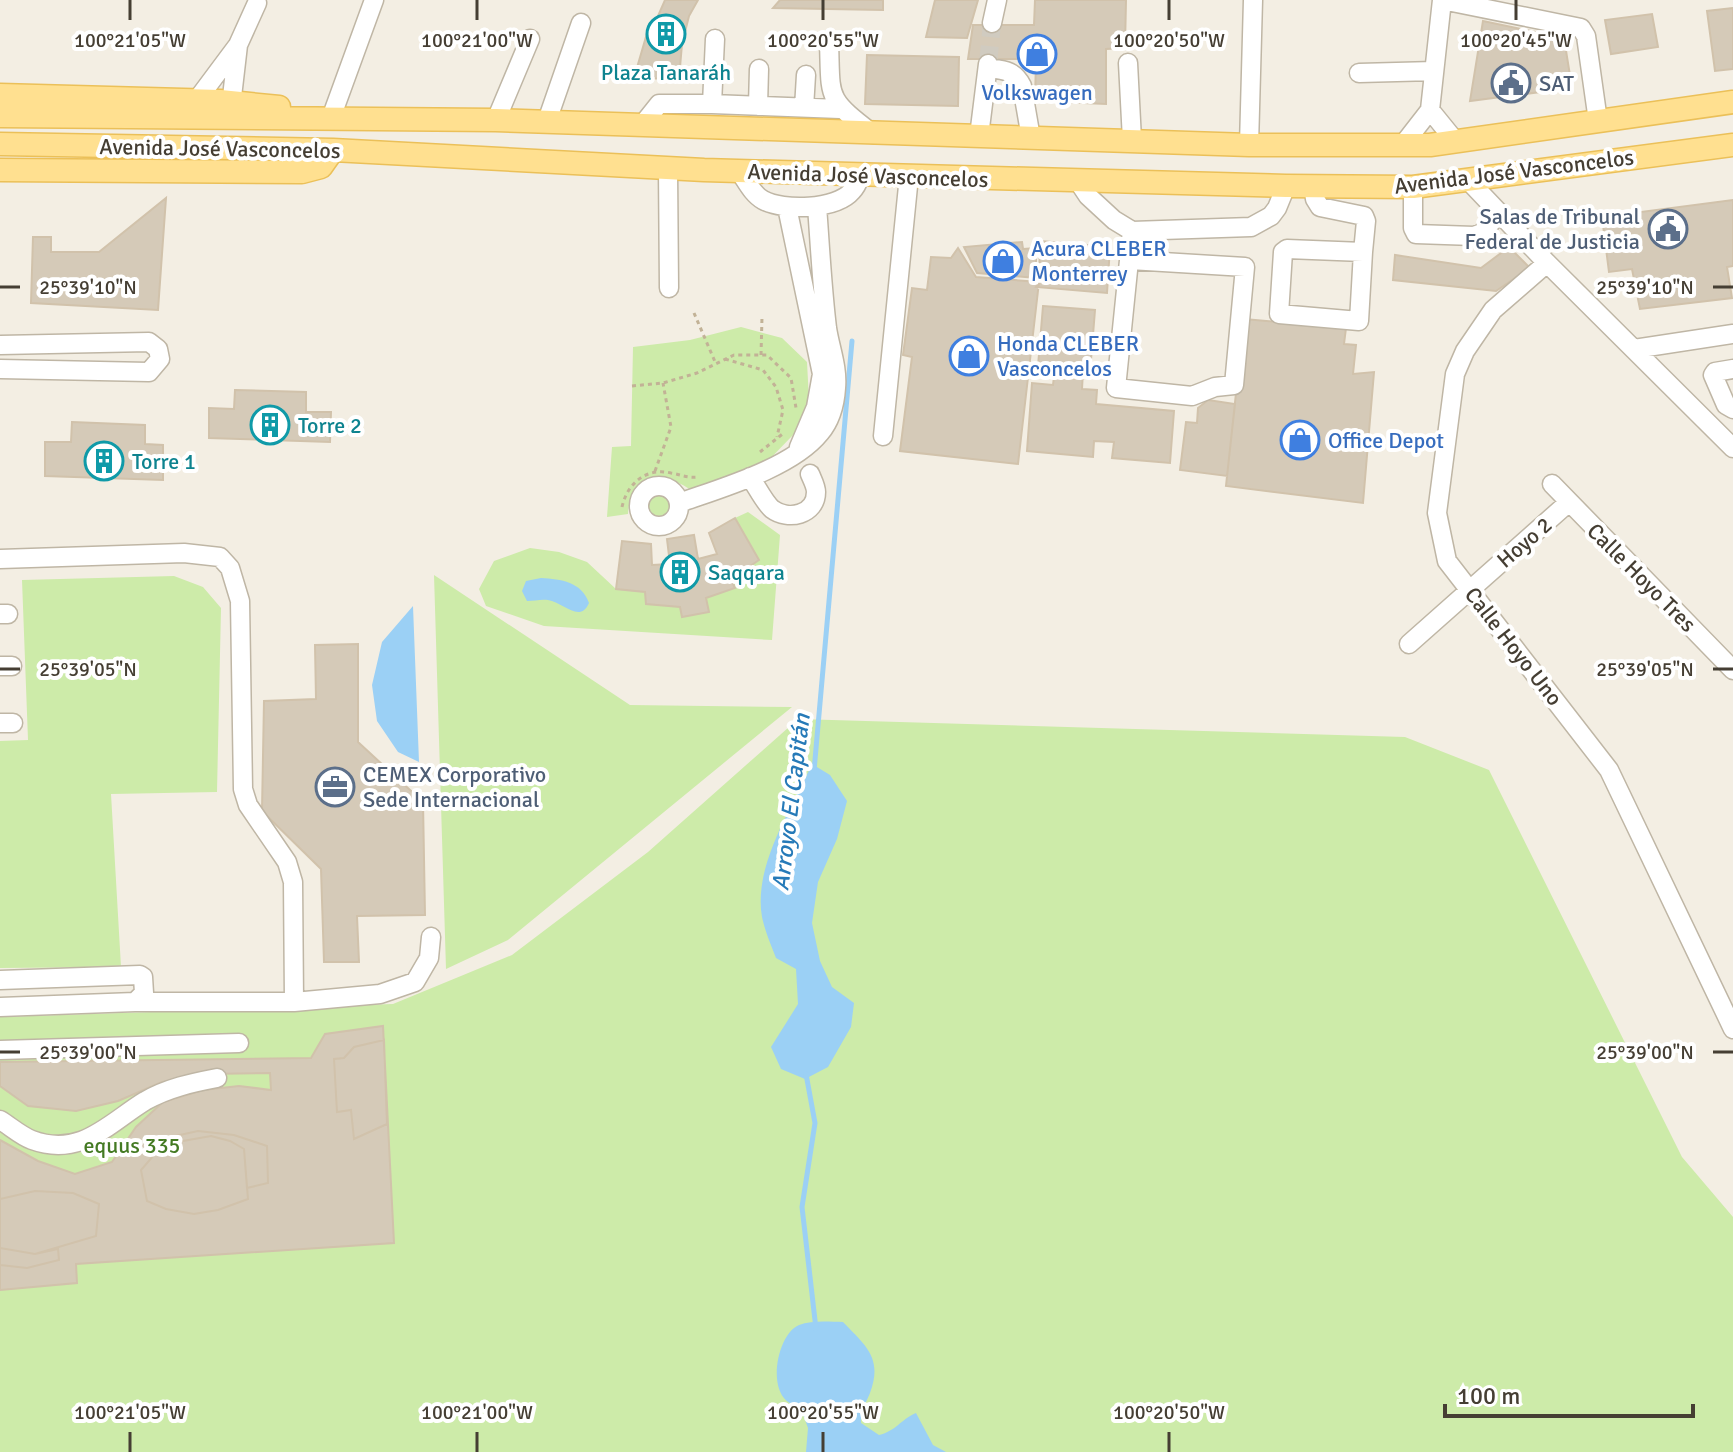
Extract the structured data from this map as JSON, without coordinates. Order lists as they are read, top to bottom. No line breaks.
{"streets":{"main road":["Avenida José Vasconcelos"],"street":["Hoyo 2","Calle Hoyo Tres","Calle Hoyo Uno"]},"crossings":[["Hoyo 2","Calle Hoyo Tres"],["Hoyo 2","Calle Hoyo Uno"]],"water":["Arroyo El Capitán"],"parks":["equus 335"],"places":{"building":["Plaza Tanaráh","Torre 2","Torre 1","Saqqara"],"shop":["Volkswagen","Acura CLEBER Monterrey","Honda CLEBER Vasconcelos","Office Depot"],"public building":["SAT","Salas de Tribunal Federal de Justicia"],"office":["CEMEX Corporativo Sede Internacional"]},"scale_bar":"100 m","coordinates":["100°21'05\"W","100°21'00\"W","100°20'55\"W","100°20'50\"W","100°20'45\"W","25°39'10\"N","25°39'05\"N","25°39'00\"N"]}
